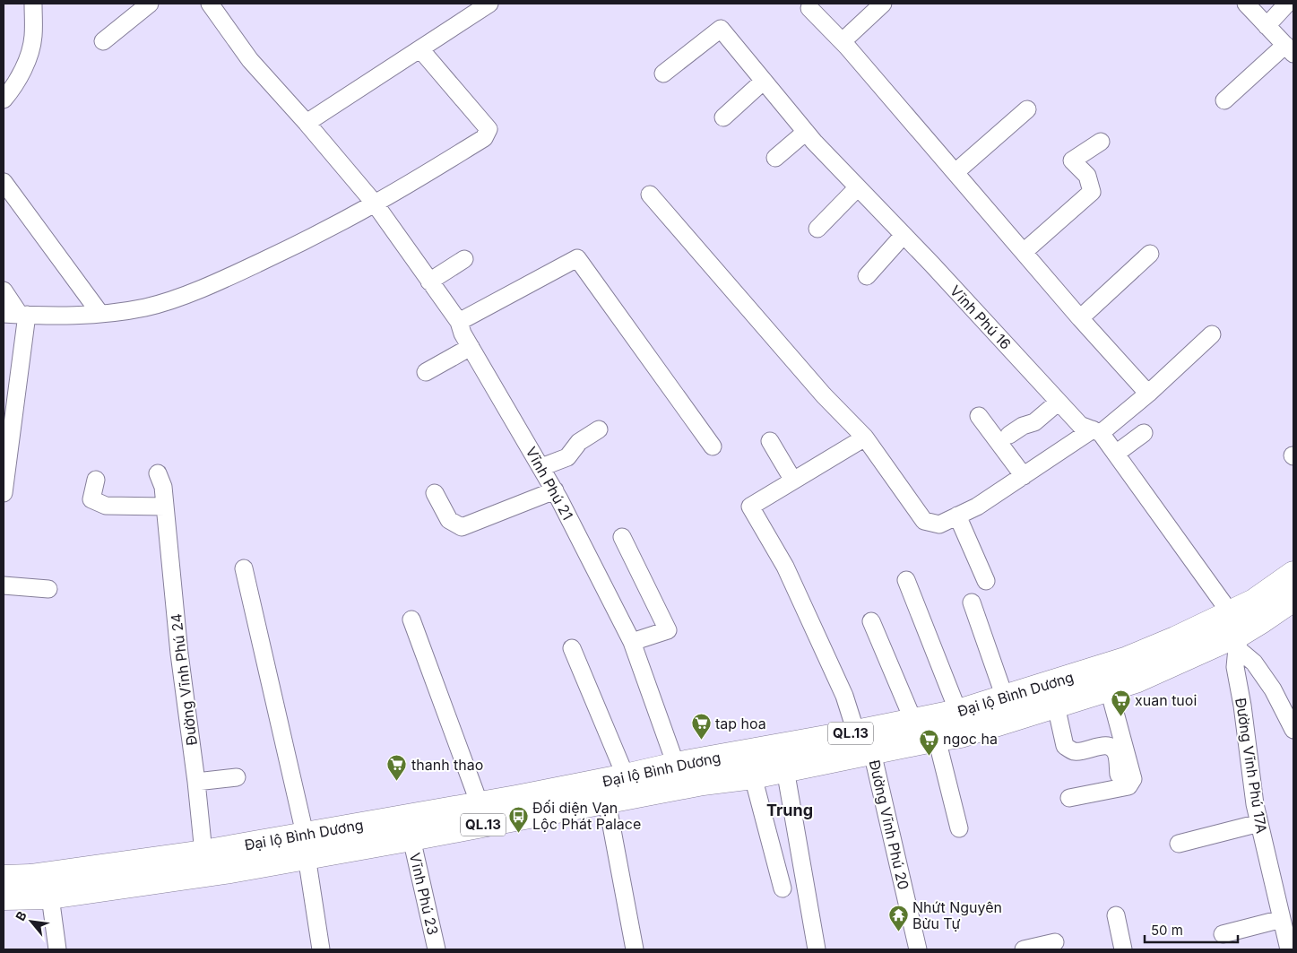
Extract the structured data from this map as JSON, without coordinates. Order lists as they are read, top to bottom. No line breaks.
{"streets":{"highway":["Đại lộ Bình Dương","QL.13"],"street":["Vĩnh Phú 16","Vĩnh Phú 21","Đường Vĩnh Phú 24","Đường Vĩnh Phú 17A","Đường Vĩnh Phú 20","Vĩnh Phú 23"]},"crossings":[["Vĩnh Phú 16","Đại lộ Bình Dương"],["Vĩnh Phú 16","Đường Vĩnh Phú 17A"],["Vĩnh Phú 21","Đại lộ Bình Dương"],["Đường Vĩnh Phú 24","Đại lộ Bình Dương"],["Đại lộ Bình Dương","Đường Vĩnh Phú 17A"],["Đại lộ Bình Dương","Đường Vĩnh Phú 20"],["Đại lộ Bình Dương","Vĩnh Phú 23"]],"districts":["Trung"],"places":{"supermarket":["xuan tuoi","tap hoa","ngoc ha","thanh thao"],"bus stop":["Đối diện Vạn Lộc Phát Palace"],"temple":["Nhứt Nguyên Bửu Tự"]},"scale_bar":"50 m","north":"top left"}
